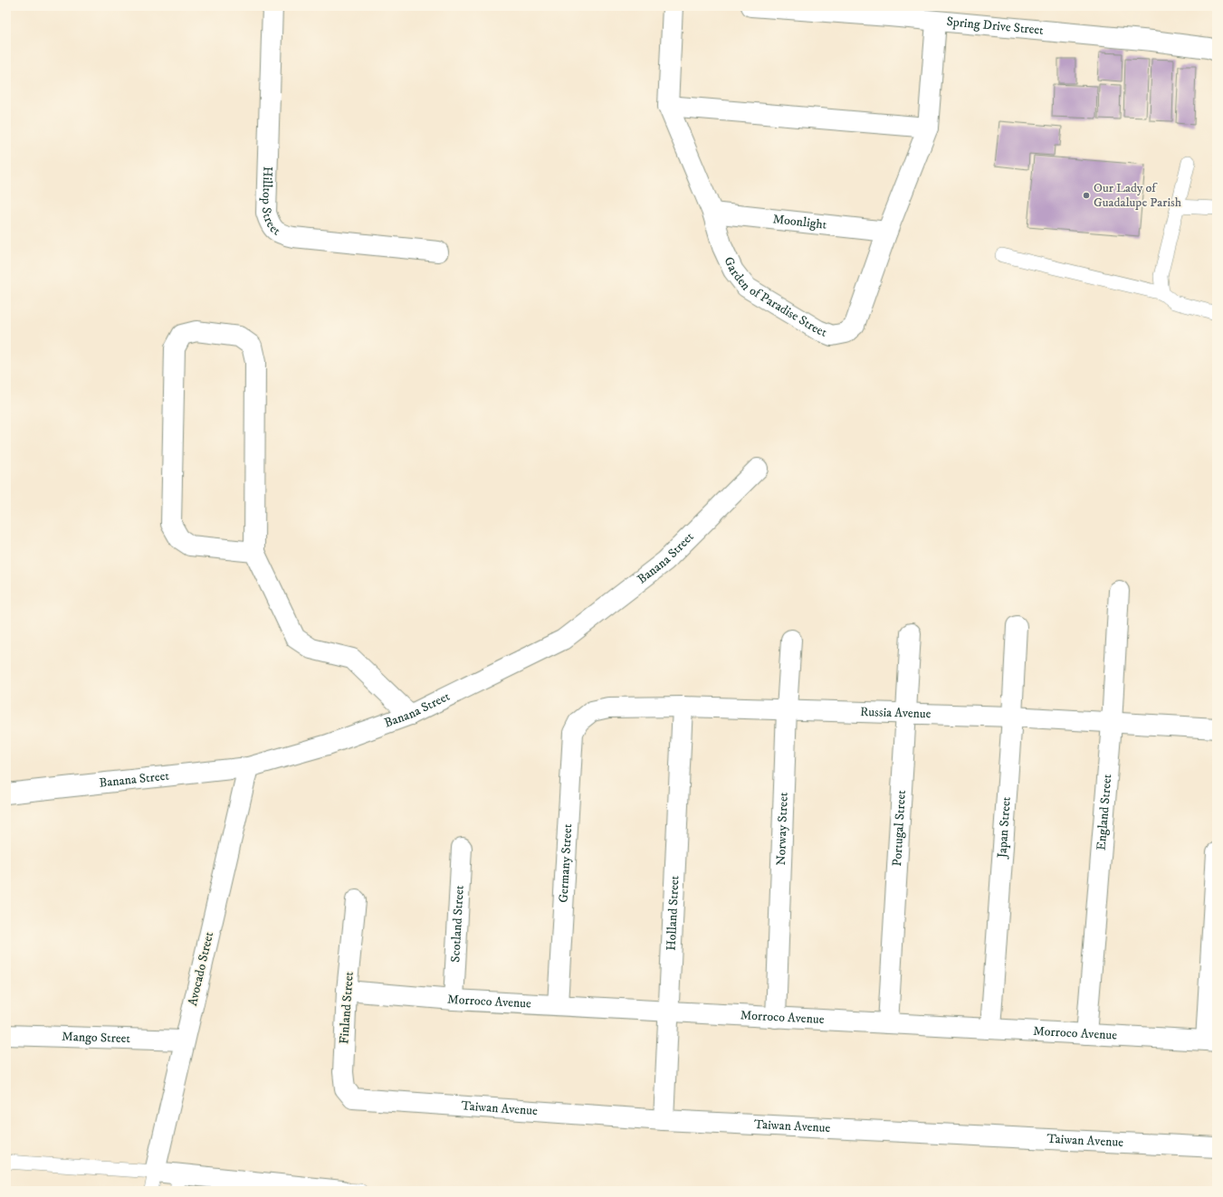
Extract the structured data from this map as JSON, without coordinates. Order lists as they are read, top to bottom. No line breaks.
{"streets":{"street":["Spring Drive Street","Hilltop Street","Moonlight","Garden of Paradise Street","Banana Street","Russia Avenue","England Street","Japan Street","Norway Street","Portugal Street","Germany Street","Holland Street","Scotland Street","Avocado Street","Morroco Avenue","Finland Street","Mango Street","Taiwan Avenue"]},"crossings":[["Spring Drive Street","Garden of Paradise Street"],["Moonlight","Garden of Paradise Street"],["Banana Street","Avocado Street"],["Russia Avenue","England Street"],["Russia Avenue","Japan Street"],["Russia Avenue","Norway Street"],["Russia Avenue","Portugal Street"],["Russia Avenue","Germany Street"],["Russia Avenue","Holland Street"],["England Street","Morroco Avenue"],["Japan Street","Morroco Avenue"],["Norway Street","Morroco Avenue"],["Portugal Street","Morroco Avenue"],["Germany Street","Morroco Avenue"],["Holland Street","Morroco Avenue"],["Holland Street","Taiwan Avenue"],["Scotland Street","Morroco Avenue"],["Avocado Street","Mango Street"],["Morroco Avenue","Finland Street"],["Finland Street","Taiwan Avenue"]],"places":["Our Lady of Guadalupe Parish"]}
